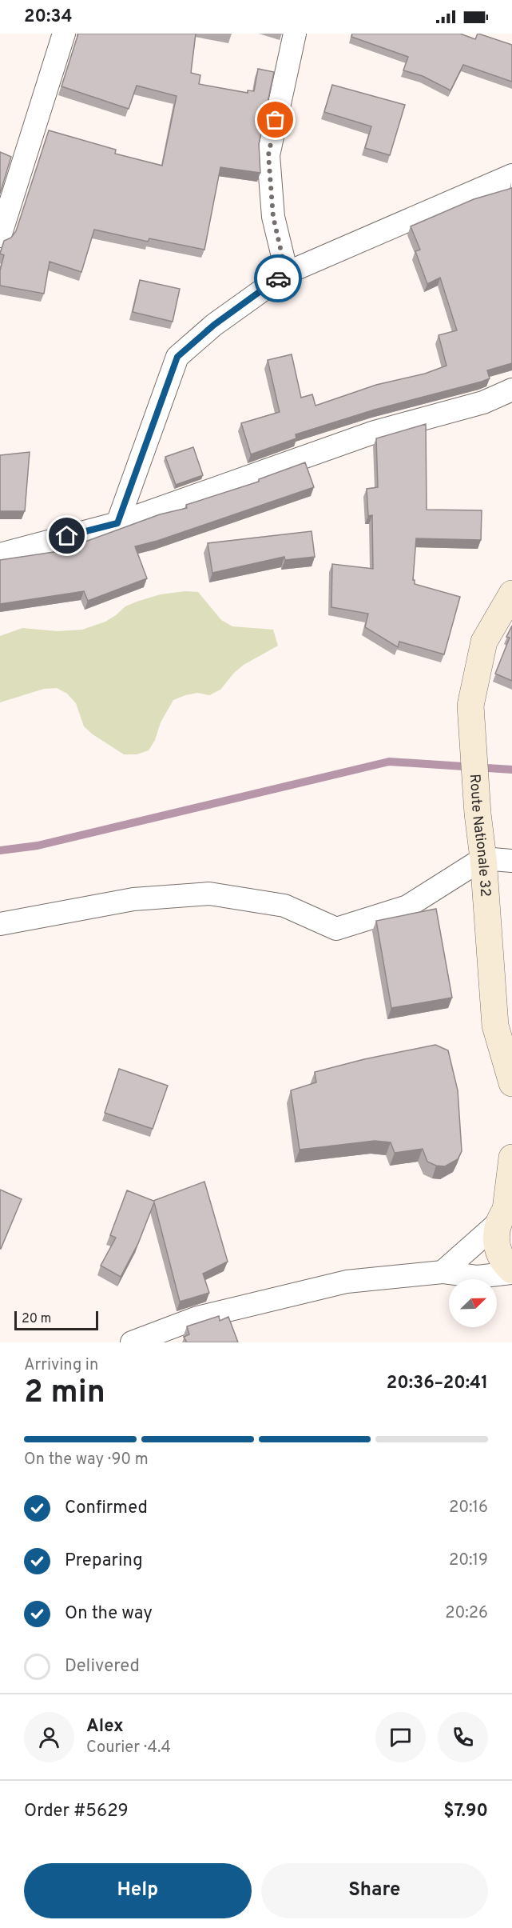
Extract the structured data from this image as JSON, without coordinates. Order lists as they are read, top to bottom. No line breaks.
{"streets":{"street":["Route Nationale 32"]},"scale_bar":"20 m","north":"top right","page":{"status":"20:34","scale":"20 m","heading":["2 min","Arriving in","20:36–20:41"],"panel":["Alex","Courier · 4.4","Order #5629","$7.90"],"bar":"On the way · 90 m","list":[["Confirmed","20:16"],["Preparing","20:19"],["On the way","20:26"],"Delivered"],"buttons":["Help","Share"]}}
